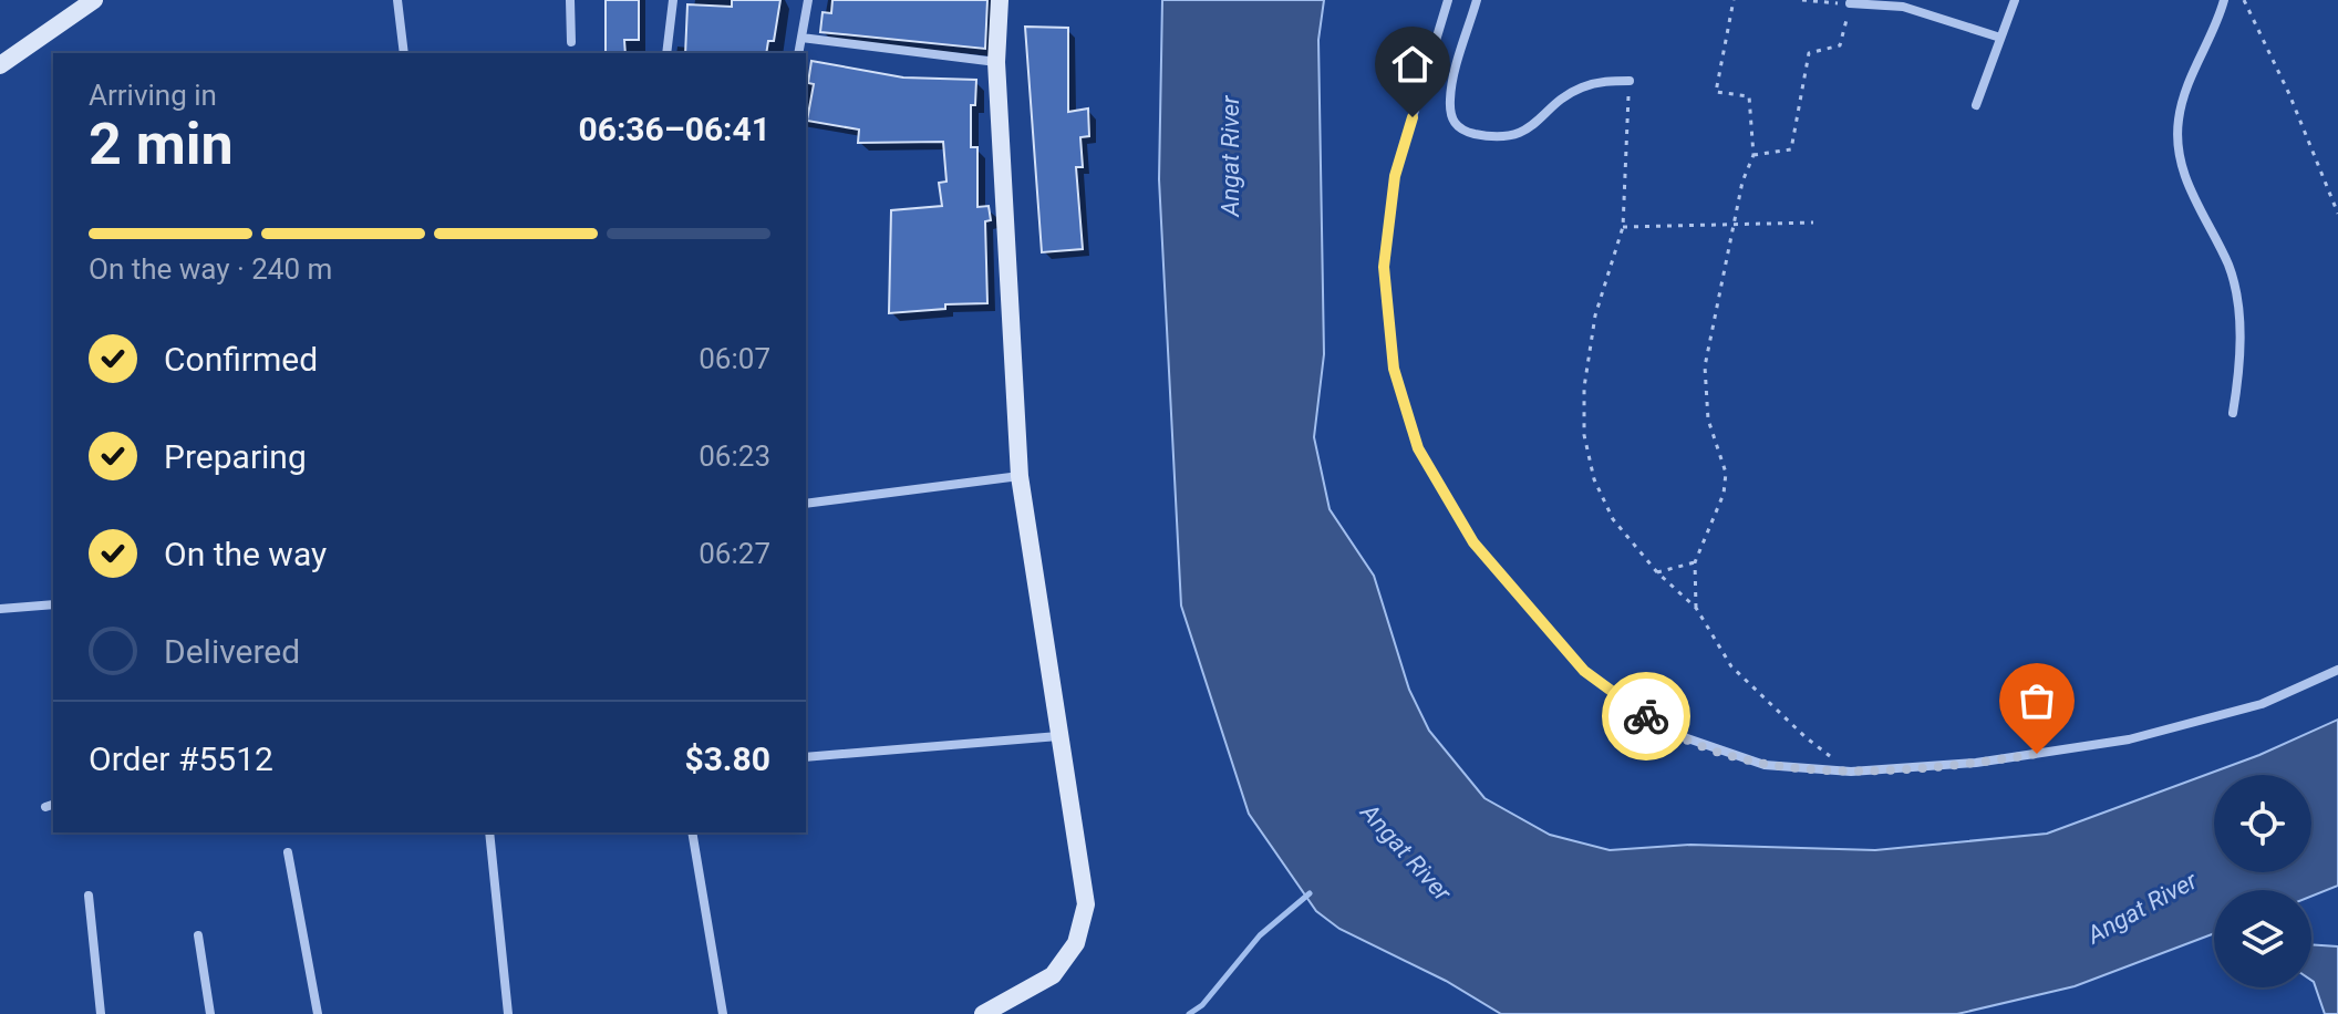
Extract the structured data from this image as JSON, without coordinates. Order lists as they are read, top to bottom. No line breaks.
{"water":["Angat River"],"page":{"heading":["2 min","Arriving in","06:36–06:41"],"panel":["Order #5512","$3.80"],"bar":"On the way · 240 m","list":[["Confirmed","06:07"],["Preparing","06:23"],["On the way","06:27"],"Delivered"]}}
